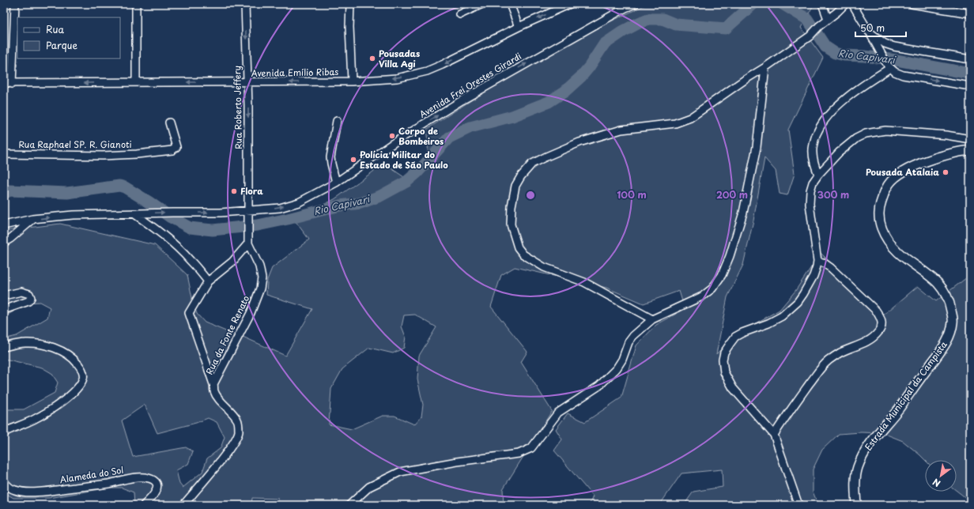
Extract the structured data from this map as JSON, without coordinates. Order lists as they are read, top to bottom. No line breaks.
{"streets":{"main road":["Estrada Municipal da Campista"],"street":["Avenida Emílio Ribas","Avenida Frei Orestes Girardi","Rua Roberto Jeffery","Rua Raphael SP. R. Gianoti","Rua da Fonte Renato","Alameda do Sol"]},"crossings":[["Avenida Emílio Ribas","Rua Roberto Jeffery"],["Avenida Frei Orestes Girardi","Rua Roberto Jeffery"],["Rua Roberto Jeffery","Rua da Fonte Renato"]],"one_way":["Avenida Emílio Ribas","Avenida Frei Orestes Girardi","Rua Roberto Jeffery"],"water":["Rio Capivari"],"places":["Pousadas Villa Agi","Corpo de Bombeiros","Polícia Militar do Estado de São Paulo","Pousada Atalaia","Flora"],"legend":["Rua","Parque"],"scale_bar":"50 m","north":"bottom left","rings":["100 m","200 m","300 m"]}
